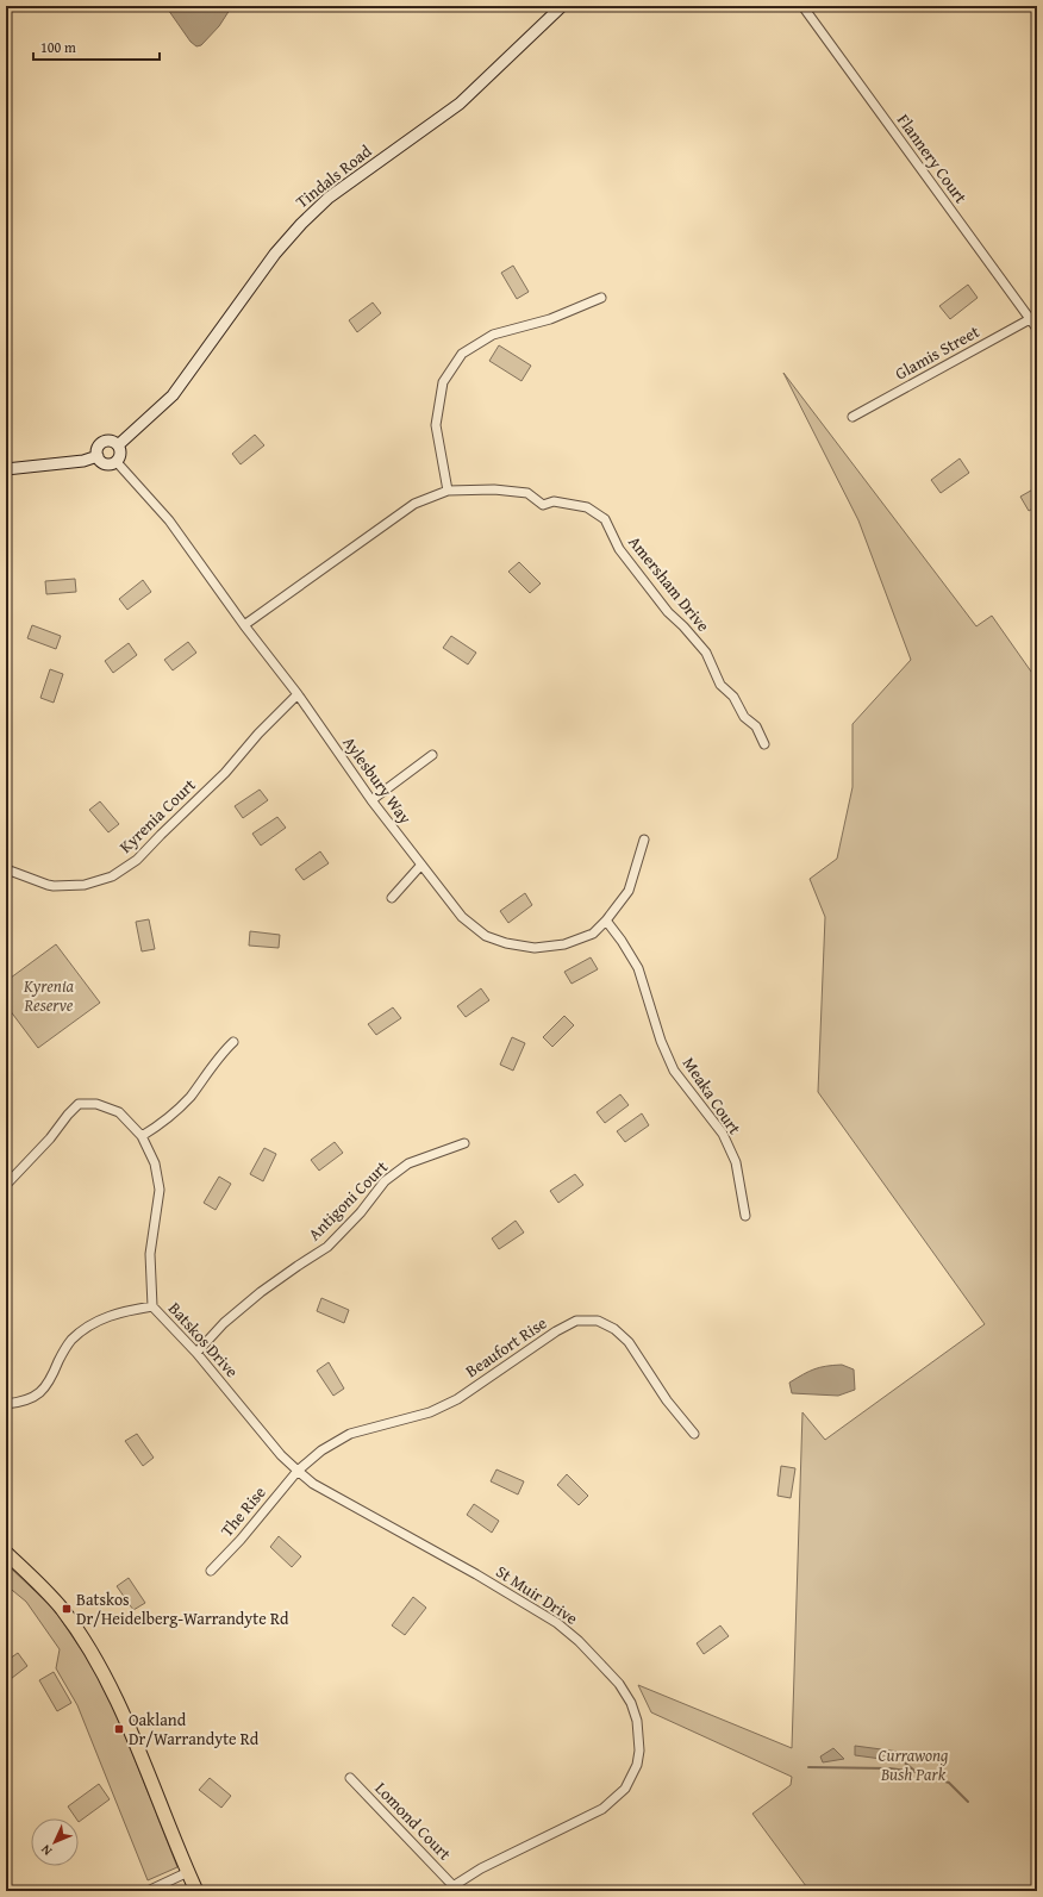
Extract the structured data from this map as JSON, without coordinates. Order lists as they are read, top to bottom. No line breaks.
{"streets":{"main road":["Tindals Road"],"street":["Flannery Court","Glamis Street","Amersham Drive","Aylesbury Way","Kyrenia Court","Meaka Court","Antigoni Court","Batskos Drive","Beaufort Rise","The Rise","St Muir Drive","Lomond Court"]},"crossings":[["Flannery Court","Glamis Street"],["Tindals Road","Aylesbury Way"],["Amersham Drive","Aylesbury Way"],["Aylesbury Way","Kyrenia Court"],["Aylesbury Way","Meaka Court"],["Antigoni Court","Batskos Drive"],["Batskos Drive","Beaufort Rise"],["Batskos Drive","The Rise"],["Batskos Drive","St Muir Drive"],["Beaufort Rise","The Rise"],["Beaufort Rise","St Muir Drive"],["The Rise","St Muir Drive"],["St Muir Drive","Lomond Court"]],"parks":["Kyrenia Reserve","Currawong Bush Park"],"places":{"transit":["Batskos Dr/Heidelberg-Warrandyte Rd","Oakland Dr/Warrandyte Rd"]},"scale_bar":"100 m","north":"bottom left"}
